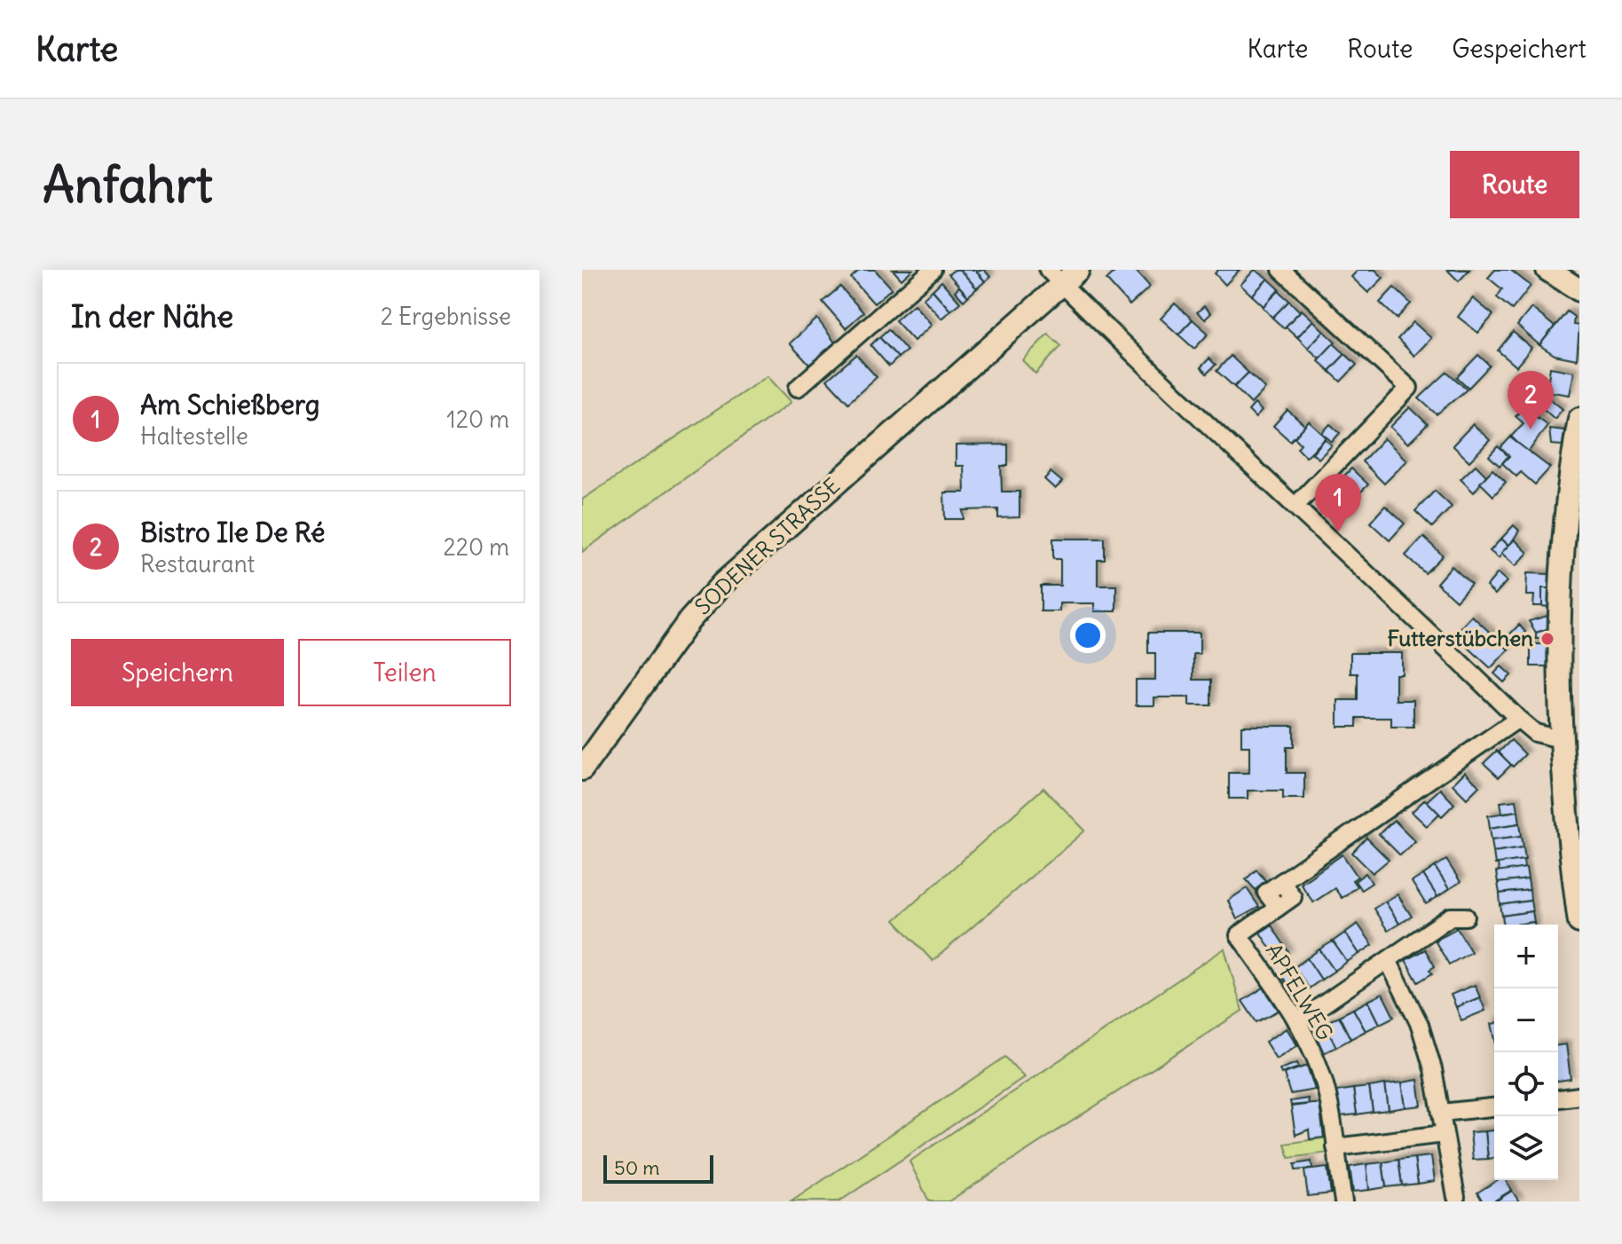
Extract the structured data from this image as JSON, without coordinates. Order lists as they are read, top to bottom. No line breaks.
{"streets":{"main road":["SODENER STRASSE"],"street":["APFELWEG"]},"places":["Futterstübchen"],"scale_bar":"50 m","page":{"header":"Karte","nav":["Karte","Route","Gespeichert"],"buttons":["Route",["Speichern","Teilen"]],"title":"Anfahrt","heading":["In der Nähe","2 Ergebnisse"],"list":[{"mark":"1","name":"Am Schießberg","note":"Haltestelle","value":"120 m"},{"mark":"2","name":"Bistro Ile De Ré","note":"Restaurant","value":"220 m"}],"pins":["2","1"],"map_buttons":["+","−"],"scale":"50 m"}}
